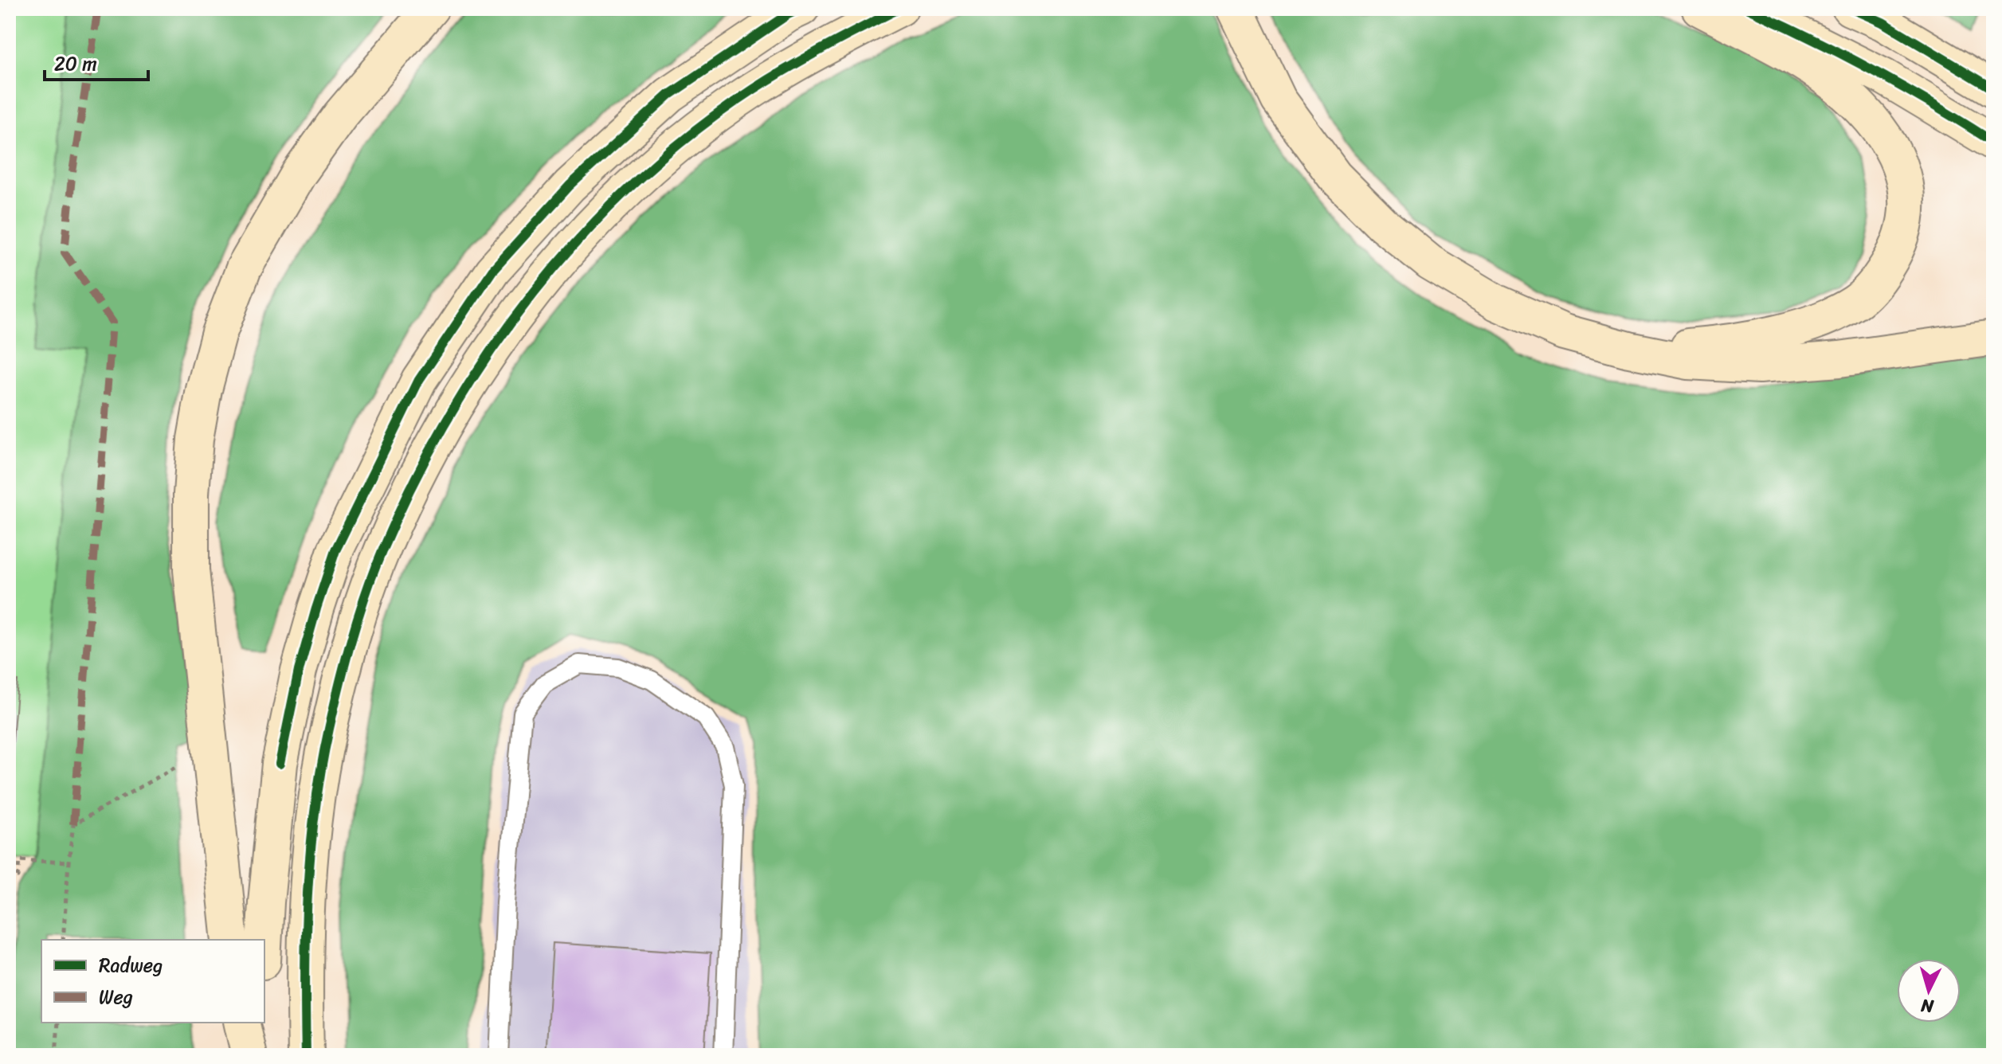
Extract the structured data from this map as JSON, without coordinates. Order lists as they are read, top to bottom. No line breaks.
{"legend":["Radweg","Weg"],"scale_bar":"20 m","north":"bottom"}
